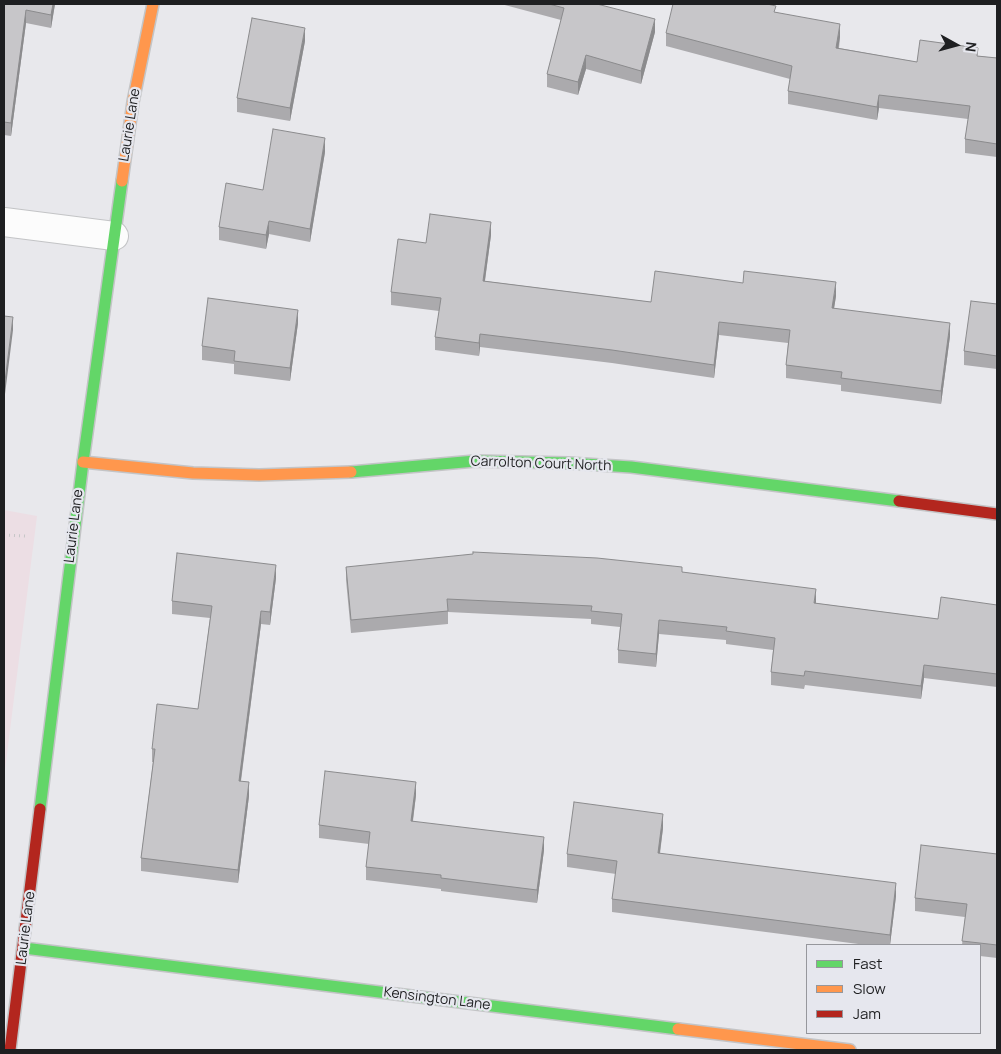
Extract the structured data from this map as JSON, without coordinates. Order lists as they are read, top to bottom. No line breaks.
{"streets":{"street":["Laurie Lane","Carrolton Court North","Kensington Lane"]},"crossings":[["Laurie Lane","Carrolton Court North"],["Laurie Lane","Kensington Lane"]],"legend":["Fast","Slow","Jam"],"north":"right"}
